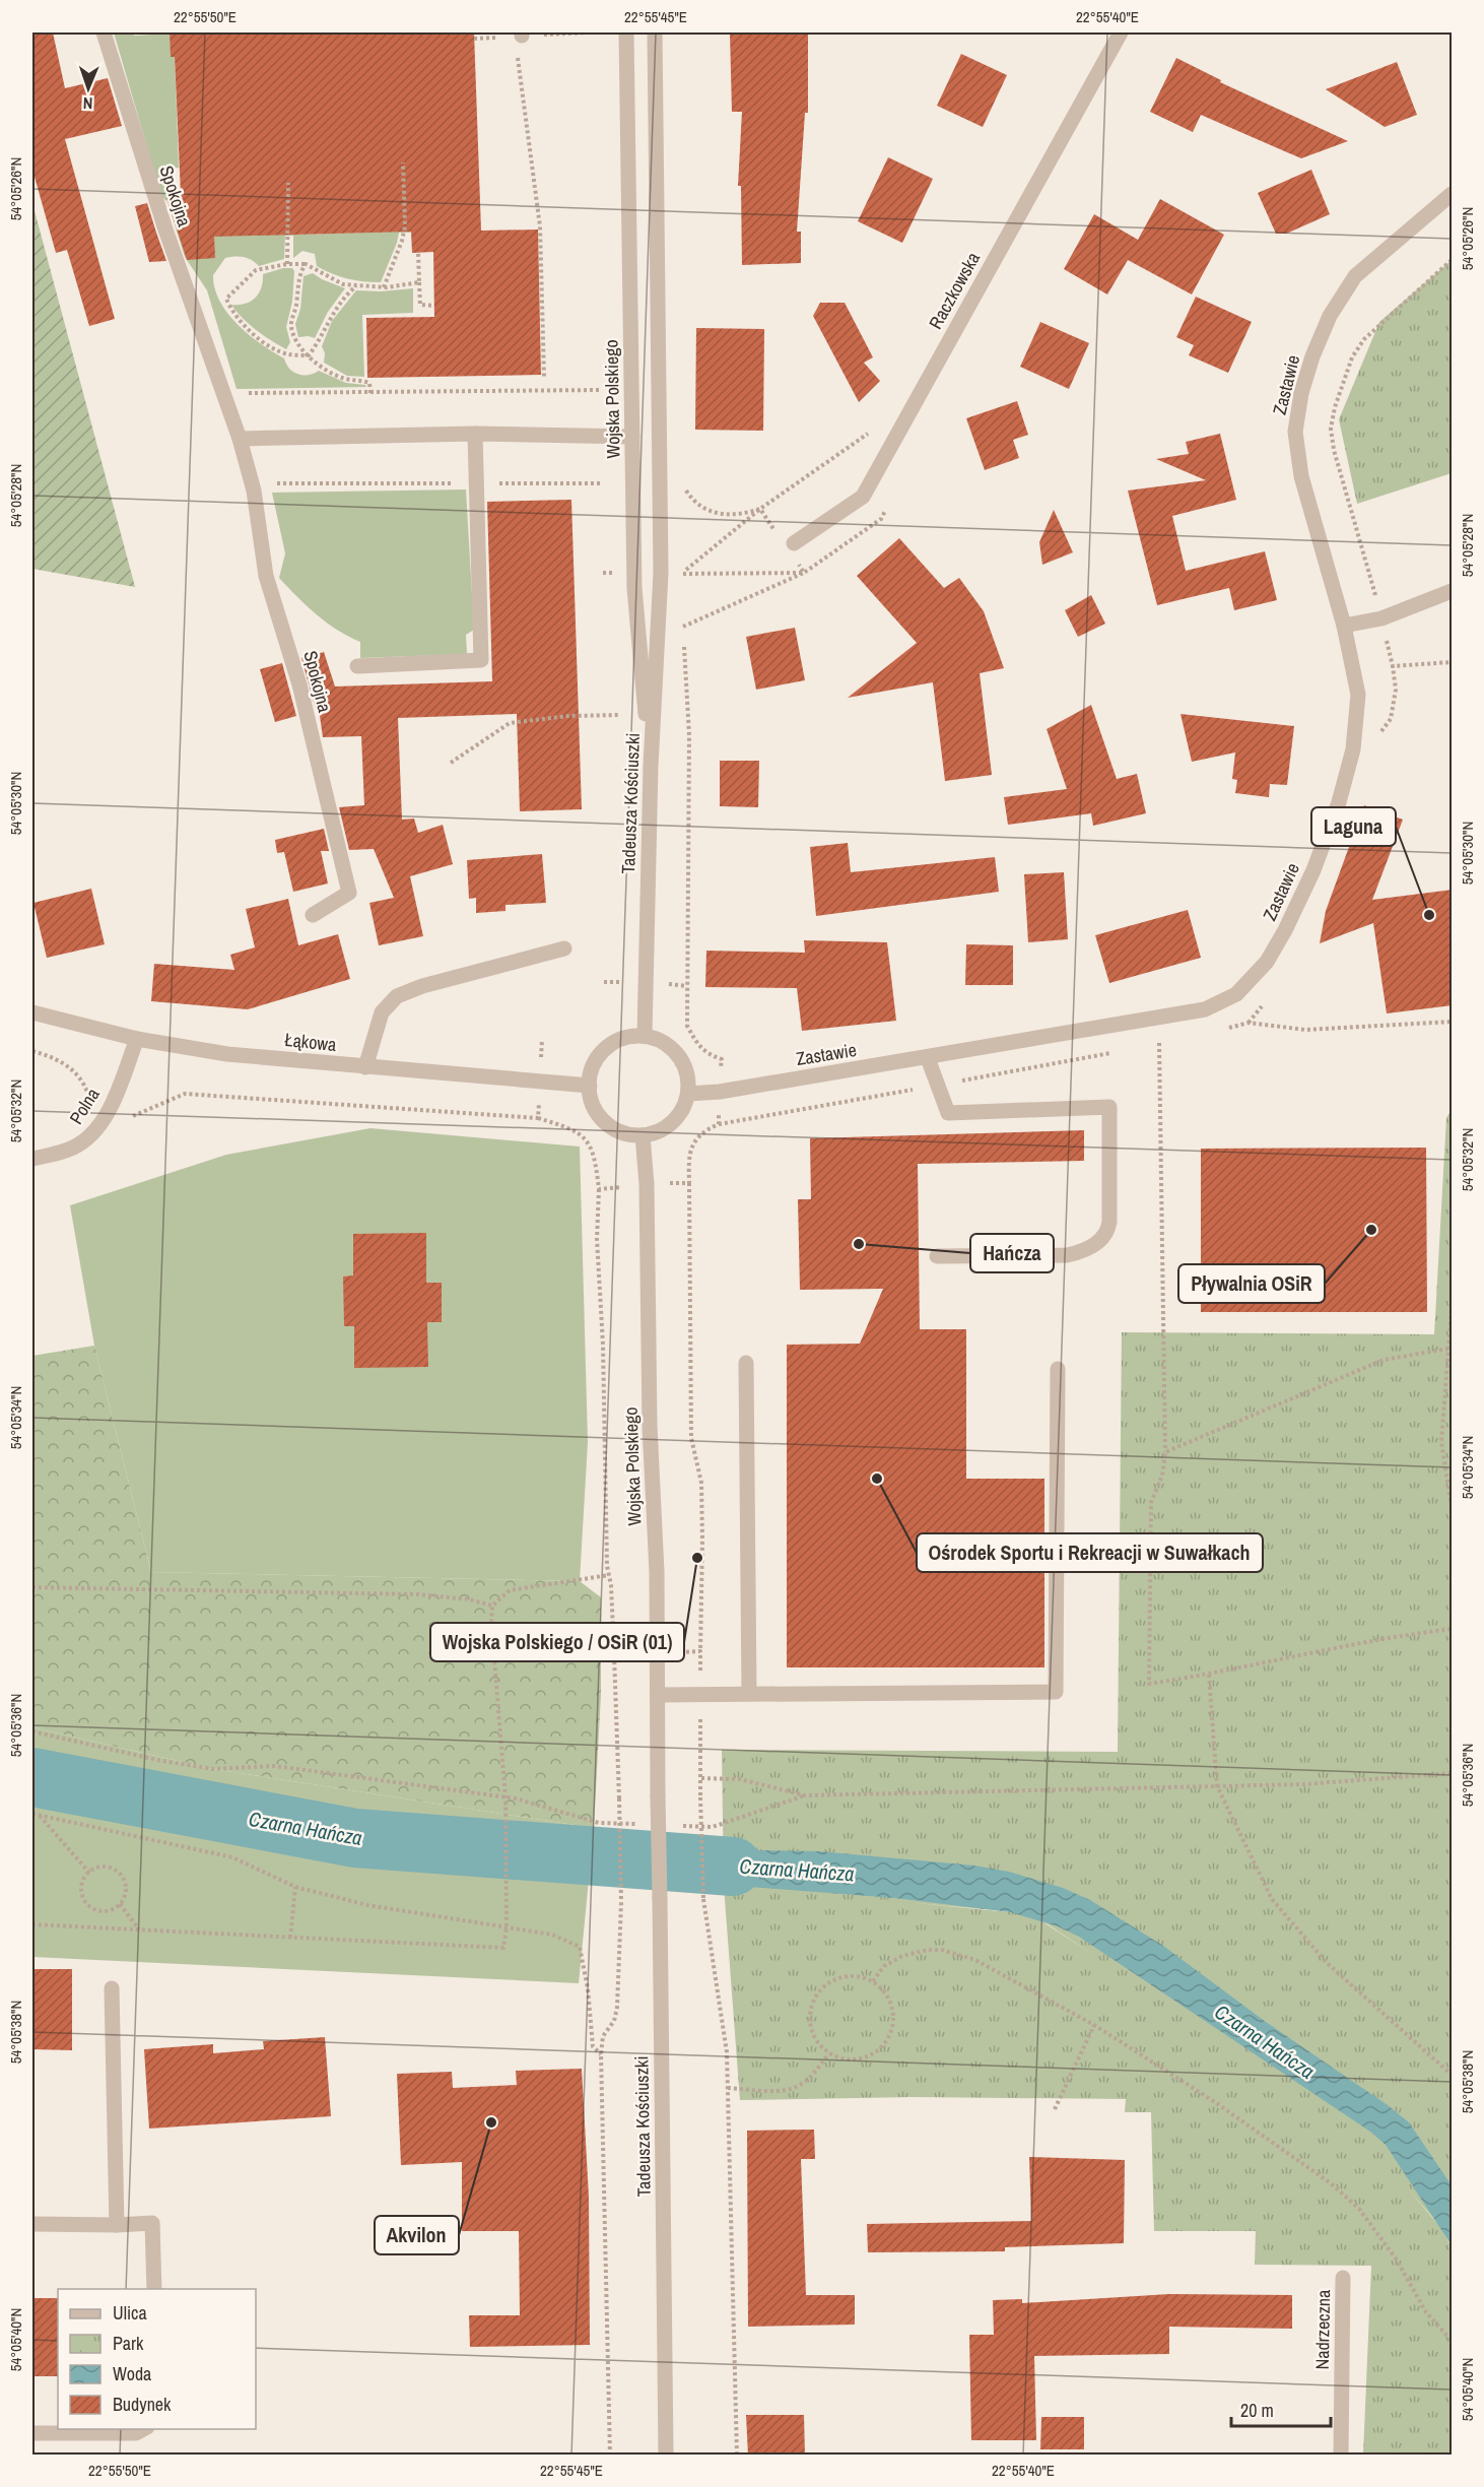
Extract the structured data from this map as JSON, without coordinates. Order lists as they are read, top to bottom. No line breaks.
{"streets":{"street":["Spokojna","Raczkowska","Zastawie","Wojska Polskiego","Tadeusza Kościuszki","Łąkowa","Polna","Nadrzeczna"]},"crossings":[["Zastawie","Wojska Polskiego"],["Zastawie","Tadeusza Kościuszki"],["Zastawie","Łąkowa"],["Wojska Polskiego","Tadeusza Kościuszki"],["Wojska Polskiego","Łąkowa"],["Tadeusza Kościuszki","Łąkowa"],["Łąkowa","Polna"]],"water":["Czarna Hańcza"],"places":["Laguna","Pływalnia OSiR","Hańcza","Ośrodek Sportu i Rekreacji w Suwałkach","Wojska Polskiego / OSiR (01)","Akvilon"],"legend":["Ulica","Park","Woda","Budynek"],"scale_bar":"20 m","north":"bottom","coordinates":["22°55'50\"E","22°55'45\"E","22°55'40\"E","54°05'26\"N","54°05'28\"N","54°05'30\"N","54°05'32\"N","54°05'34\"N","54°05'36\"N","54°05'38\"N","54°05'40\"N"]}
